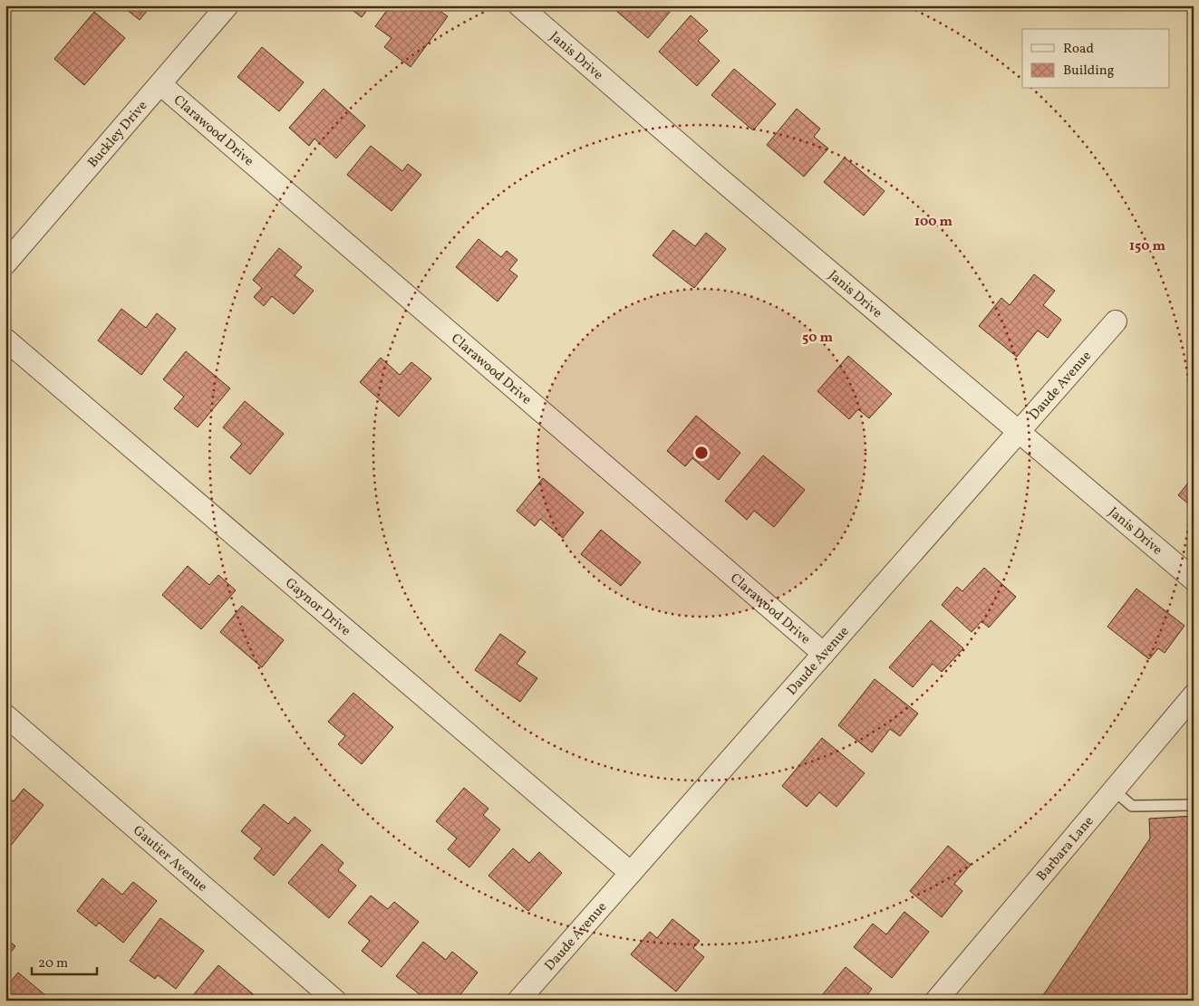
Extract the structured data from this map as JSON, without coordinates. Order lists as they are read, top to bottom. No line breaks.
{"streets":{"street":["Janis Drive","Clarawood Drive","Buckley Drive","Daude Avenue","Gaynor Drive","Barbara Lane","Gautier Avenue"]},"crossings":[["Janis Drive","Daude Avenue"],["Clarawood Drive","Buckley Drive"],["Clarawood Drive","Daude Avenue"],["Daude Avenue","Gaynor Drive"]],"legend":["Road","Building"],"scale_bar":"20 m","rings":["100 m","150 m","50 m"]}
